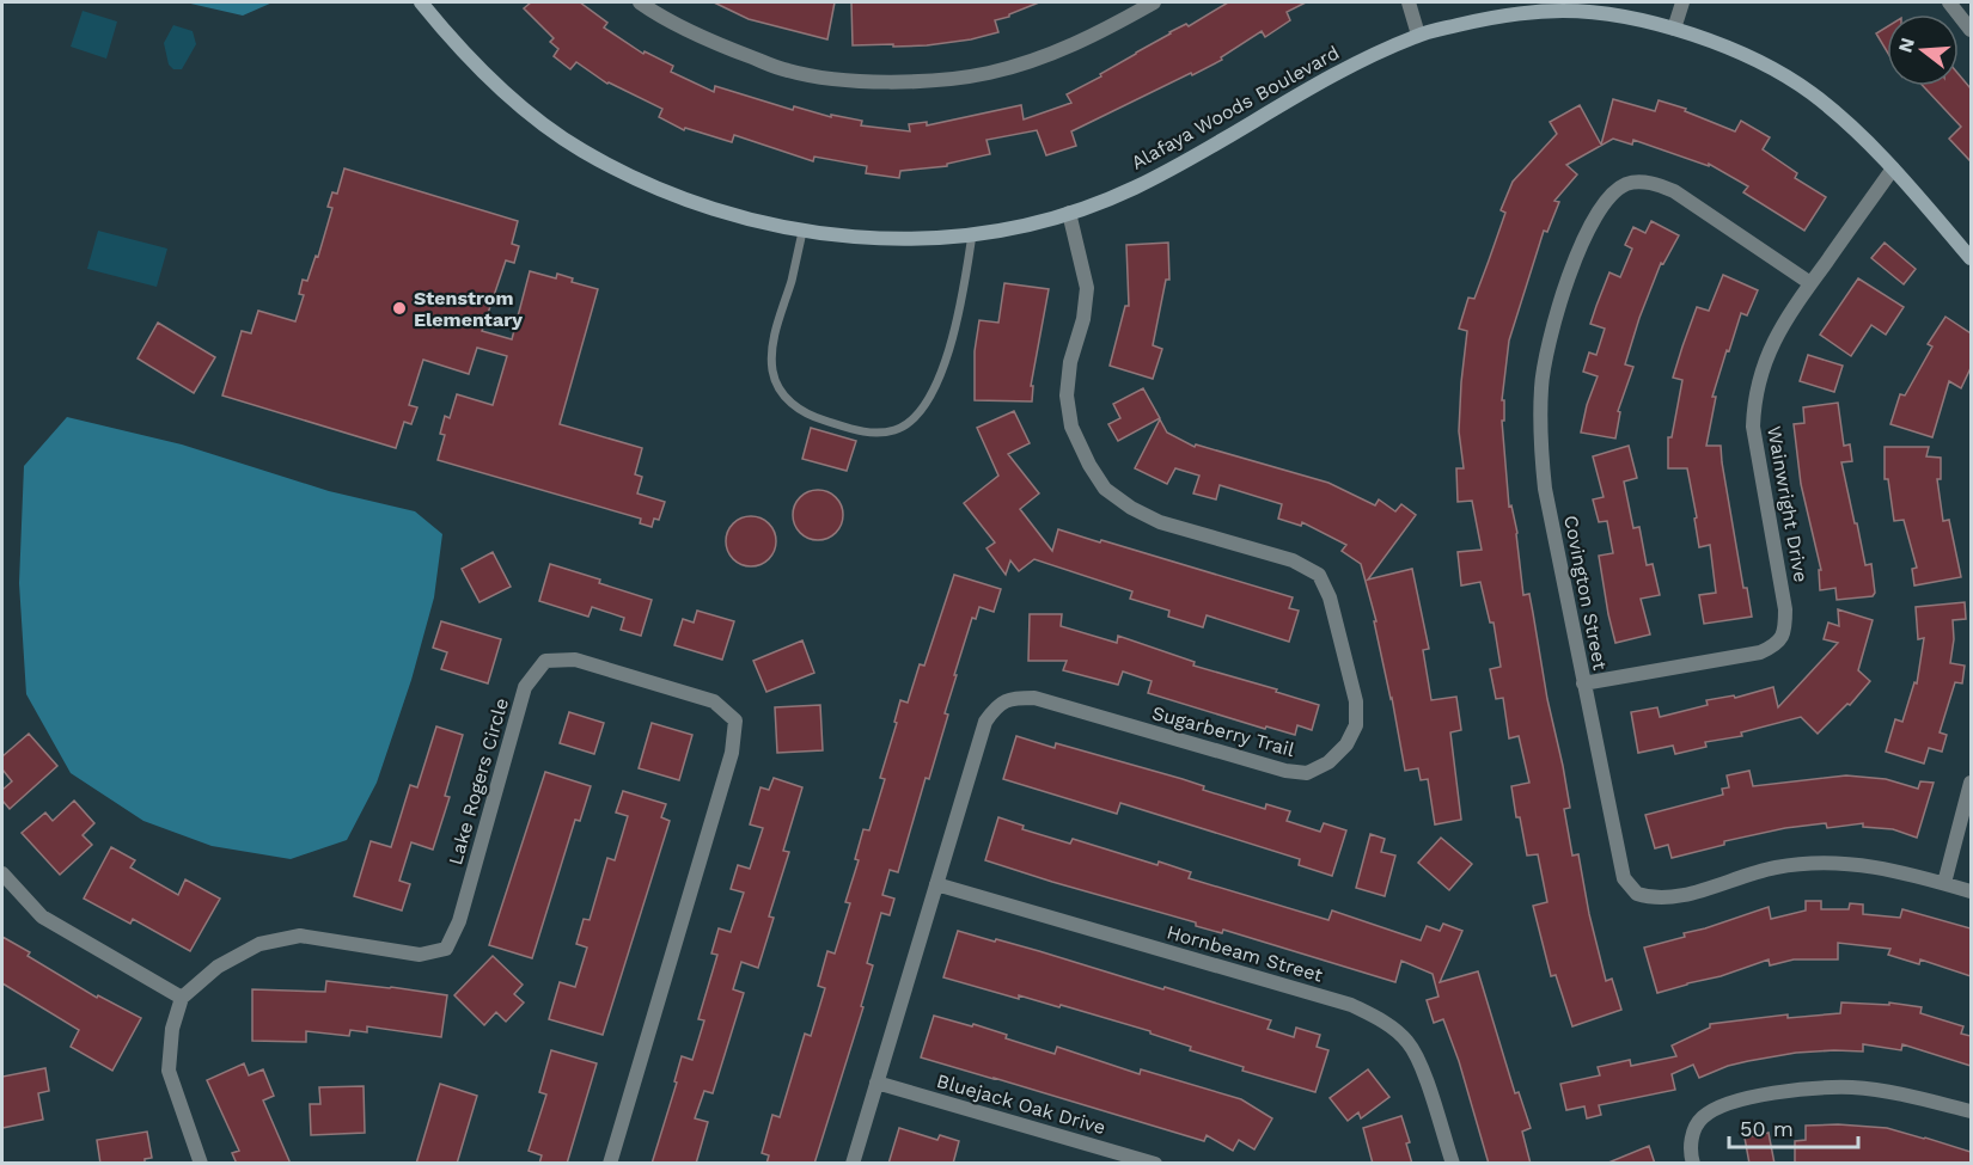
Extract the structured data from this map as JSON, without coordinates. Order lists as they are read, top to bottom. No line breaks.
{"streets":{"street":["Alafaya Woods Boulevard","Wainwright Drive","Covington Street","Sugarberry Trail","Lake Rogers Circle","Hornbeam Street","Bluejack Oak Drive"]},"crossings":[["Alafaya Woods Boulevard","Wainwright Drive"],["Alafaya Woods Boulevard","Sugarberry Trail"],["Wainwright Drive","Covington Street"],["Sugarberry Trail","Hornbeam Street"],["Sugarberry Trail","Bluejack Oak Drive"]],"places":["Stenstrom Elementary"],"scale_bar":"50 m","north":"left"}
